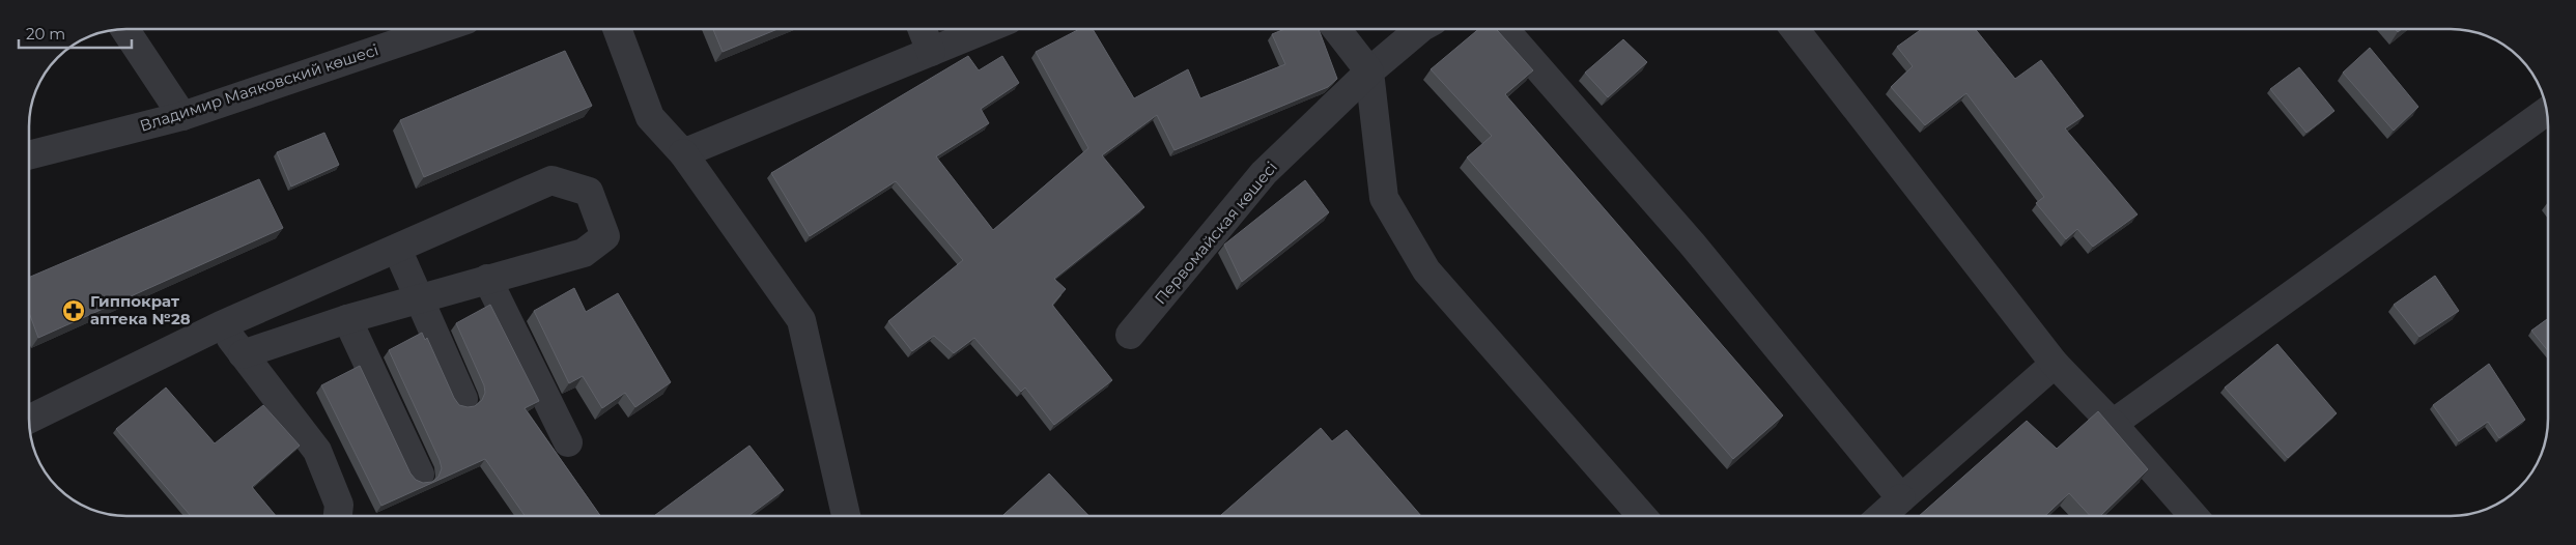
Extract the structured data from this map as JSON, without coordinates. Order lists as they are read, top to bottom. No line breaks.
{"streets":{"street":["Владимир Маяковский көшесі","Первомайская көшесі"]},"places":{"pharmacy":["Гиппократ аптека №28"]},"scale_bar":"20 m"}
